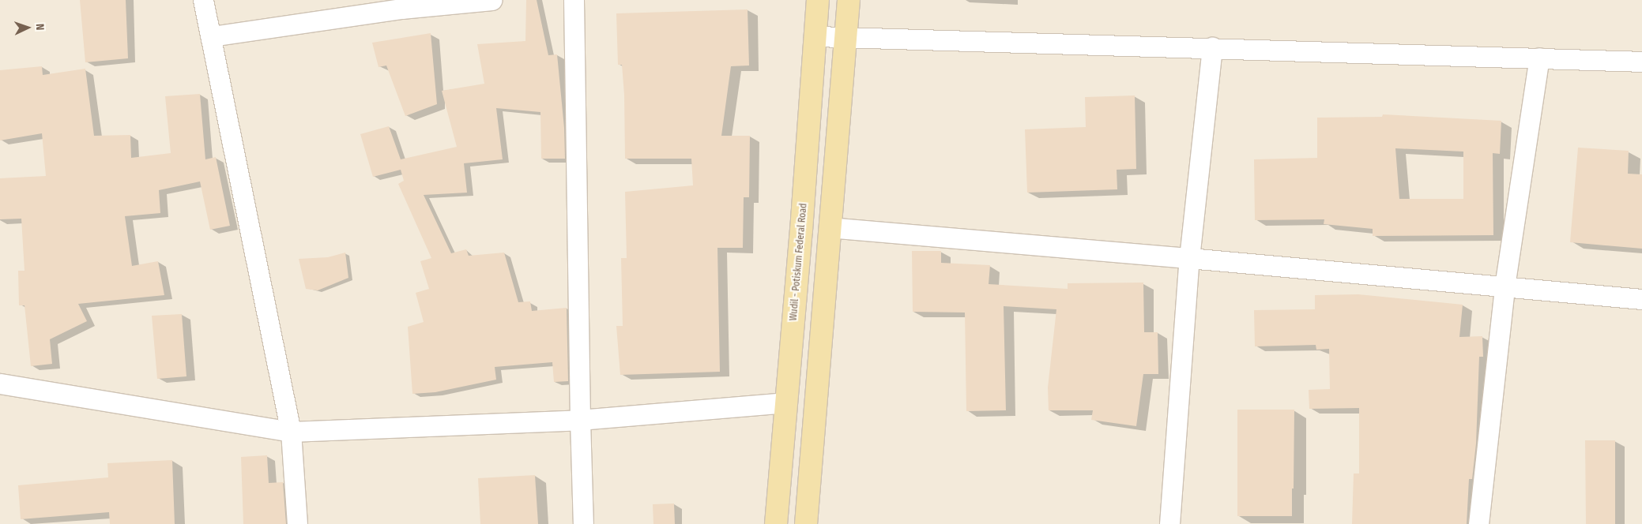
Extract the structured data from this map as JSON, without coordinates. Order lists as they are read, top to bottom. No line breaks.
{"streets":{"main road":["Wudil - Potiskum Federal Road"]},"north":"right"}
